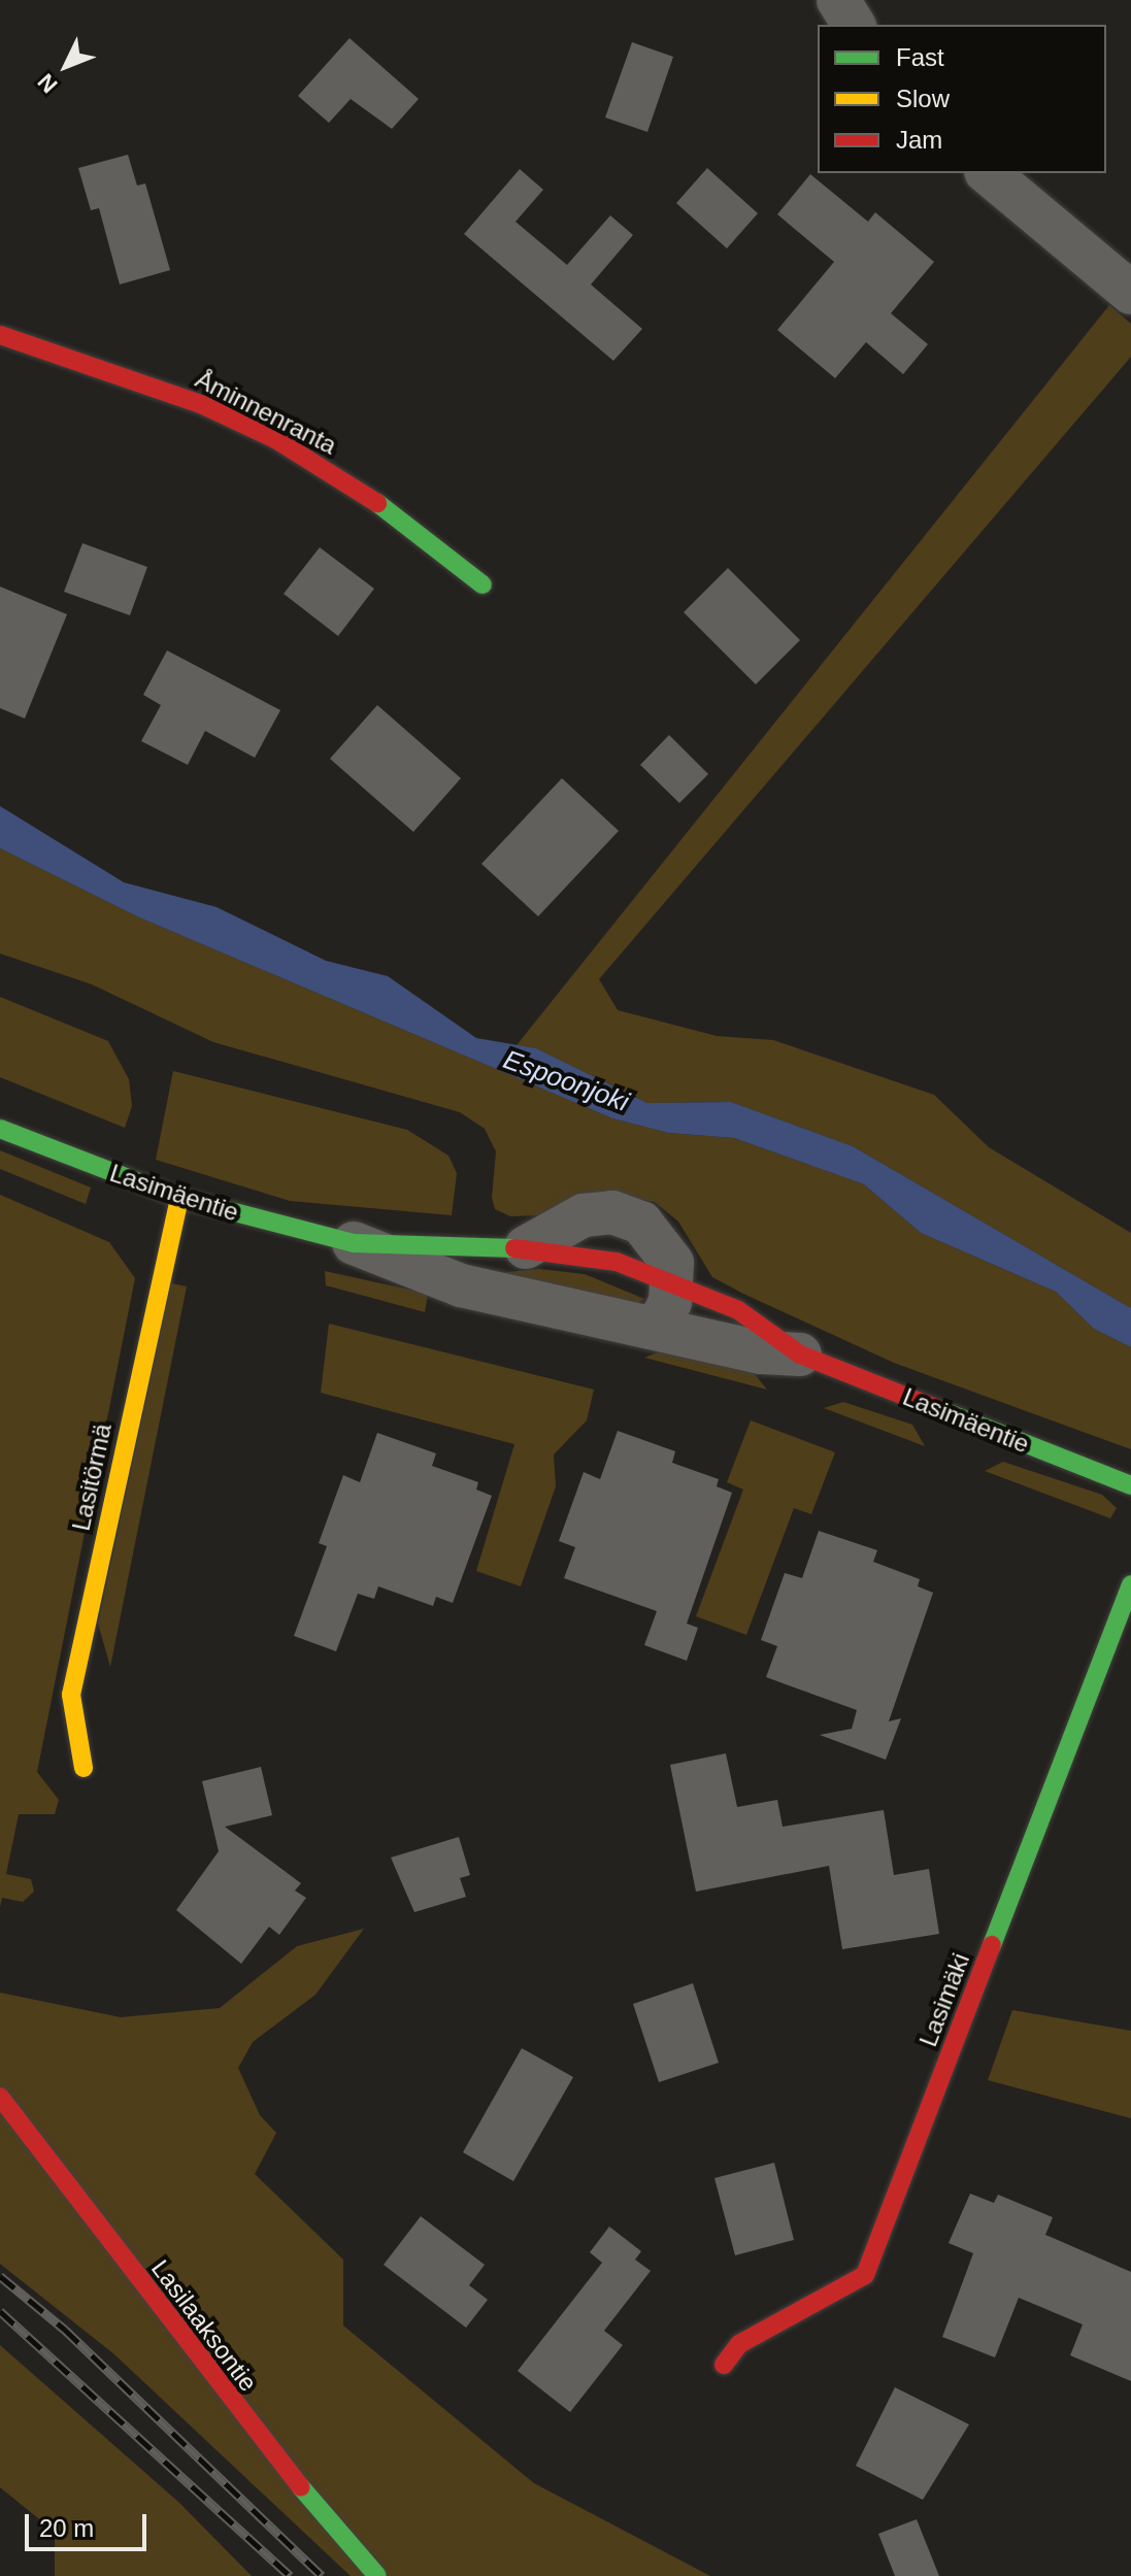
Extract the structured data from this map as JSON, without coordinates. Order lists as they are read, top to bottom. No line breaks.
{"streets":{"street":["Åminnenranta","Lasimäentie","Lasitörmä","Lasimäki","Lasilaaksontie"]},"crossings":[["Lasimäentie","Lasitörmä"]],"water":["Espoonjoki"],"legend":["Fast","Slow","Jam"],"scale_bar":"20 m","north":"bottom left"}
